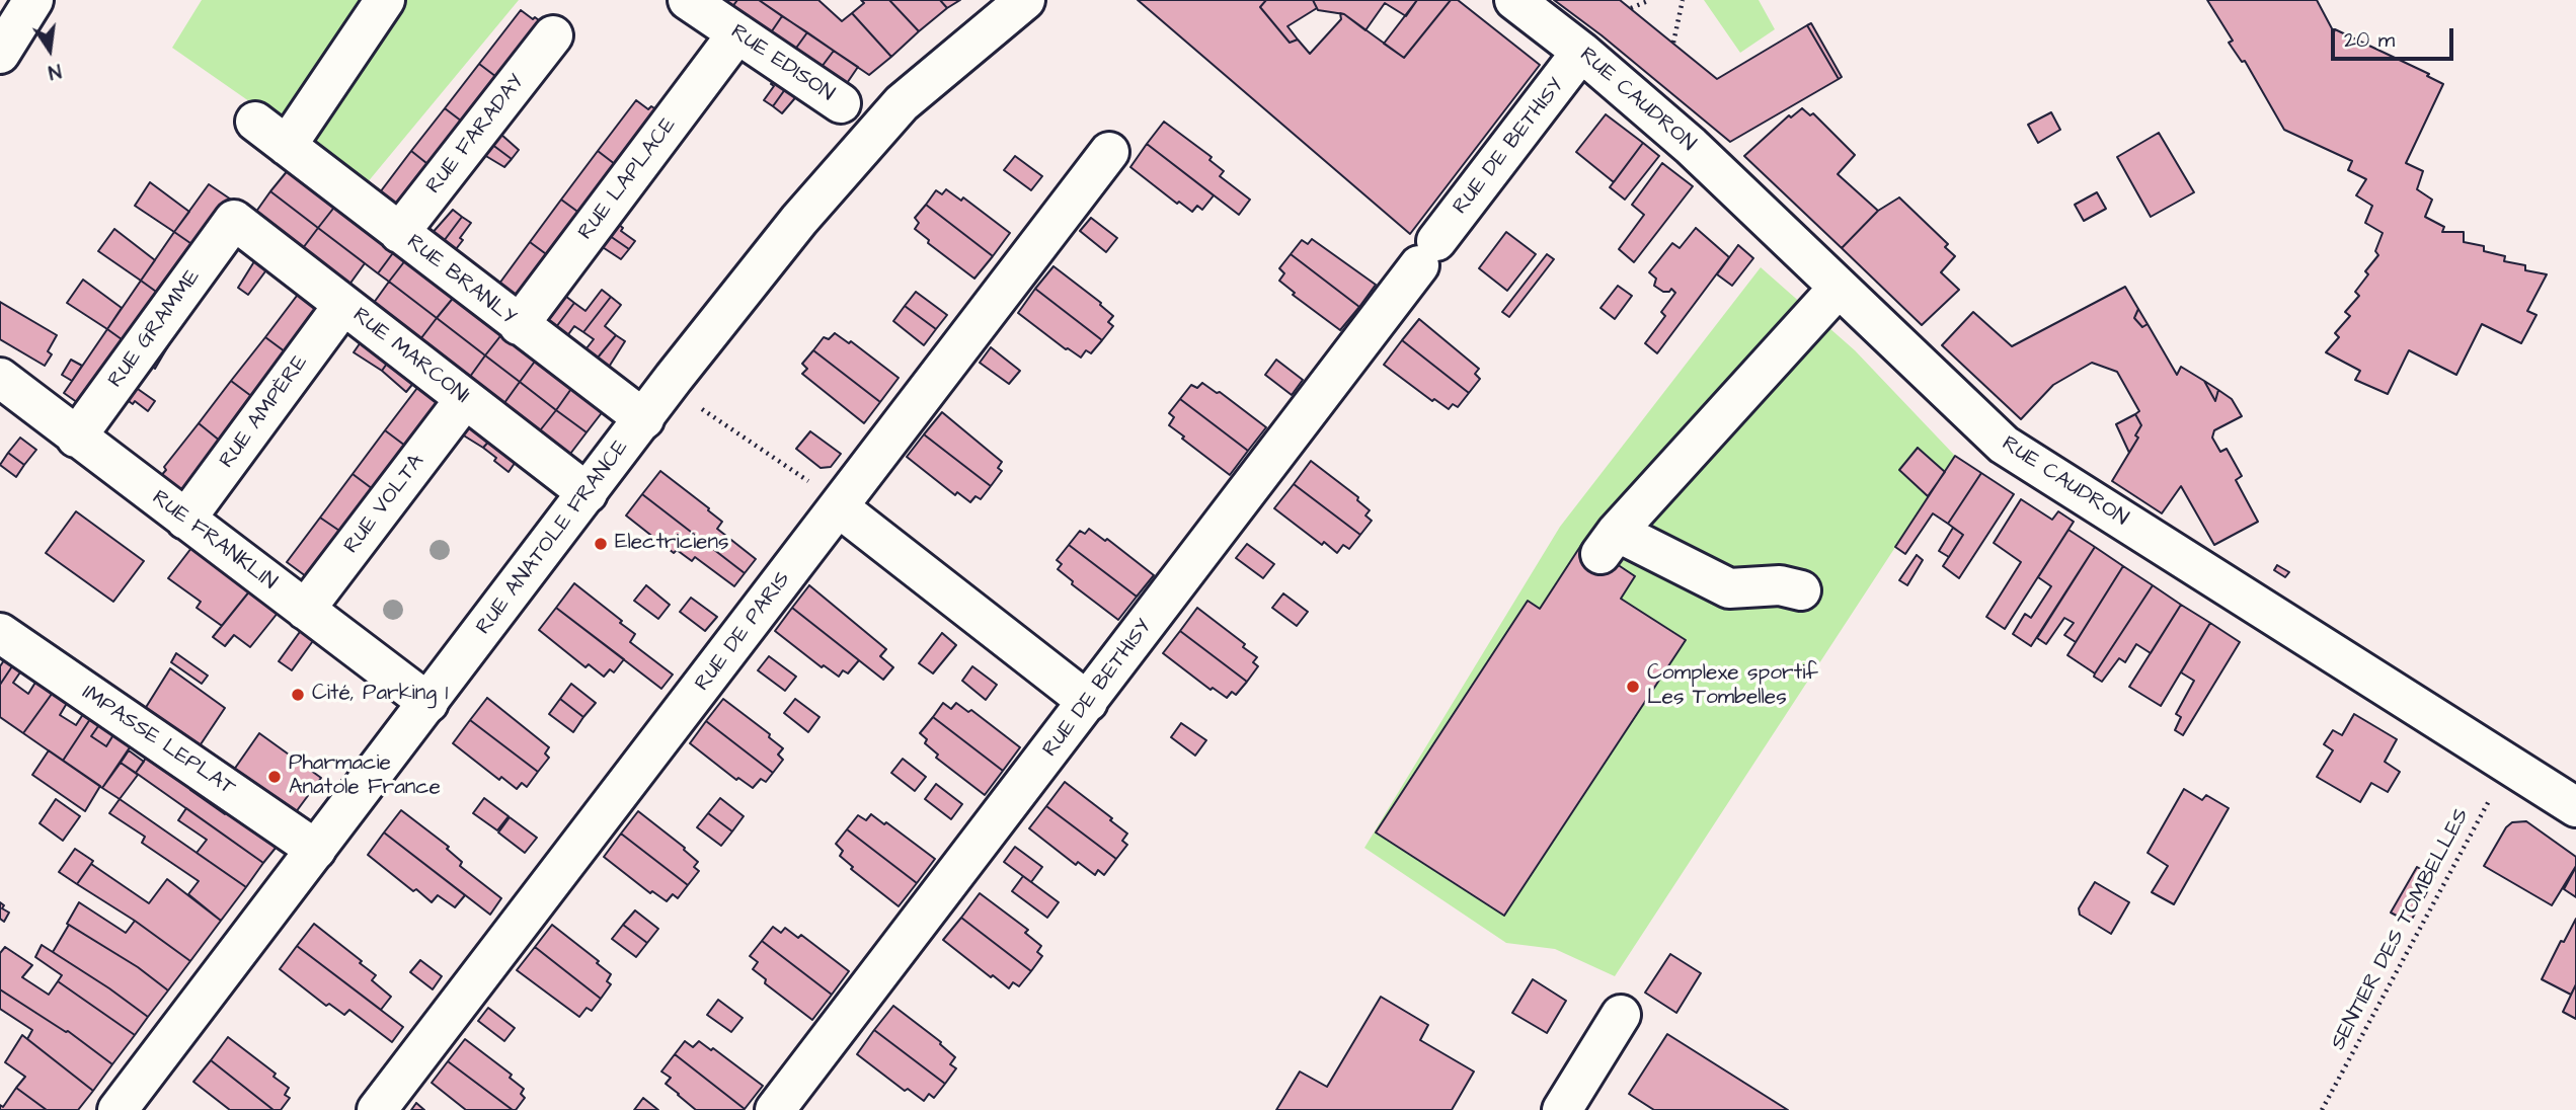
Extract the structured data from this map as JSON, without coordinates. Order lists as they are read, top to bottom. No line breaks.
{"streets":{"street":["RUE EDISON","RUE CAUDRON","RUE FARADAY","RUE DE BETHISY","RUE LAPLACE","RUE BRANLY","RUE GRAMME","RUE MARCONI","RUE AMPÈRE","RUE VOLTA","RUE ANATOLE FRANCE","RUE FRANKLIN","RUE DE PARIS","IMPASSE LEPLAT"],"path":["SENTIER DES TOMBELLES"]},"crossings":[["RUE EDISON","RUE LAPLACE"],["RUE CAUDRON","RUE DE BETHISY"],["RUE CAUDRON","SENTIER DES TOMBELLES"],["RUE FARADAY","RUE BRANLY"],["RUE LAPLACE","RUE BRANLY"],["RUE BRANLY","RUE ANATOLE FRANCE"],["RUE GRAMME","RUE MARCONI"],["RUE GRAMME","RUE FRANKLIN"],["RUE MARCONI","RUE AMPÈRE"],["RUE MARCONI","RUE VOLTA"],["RUE MARCONI","RUE ANATOLE FRANCE"],["RUE AMPÈRE","RUE FRANKLIN"],["RUE VOLTA","RUE FRANKLIN"],["RUE ANATOLE FRANCE","RUE FRANKLIN"],["RUE ANATOLE FRANCE","IMPASSE LEPLAT"]],"places":["Electriciens","Complexe sportif Les Tombelles","Cité, Parking 1","Pharmacie Anatole France"],"scale_bar":"20 m","north":"bottom"}
